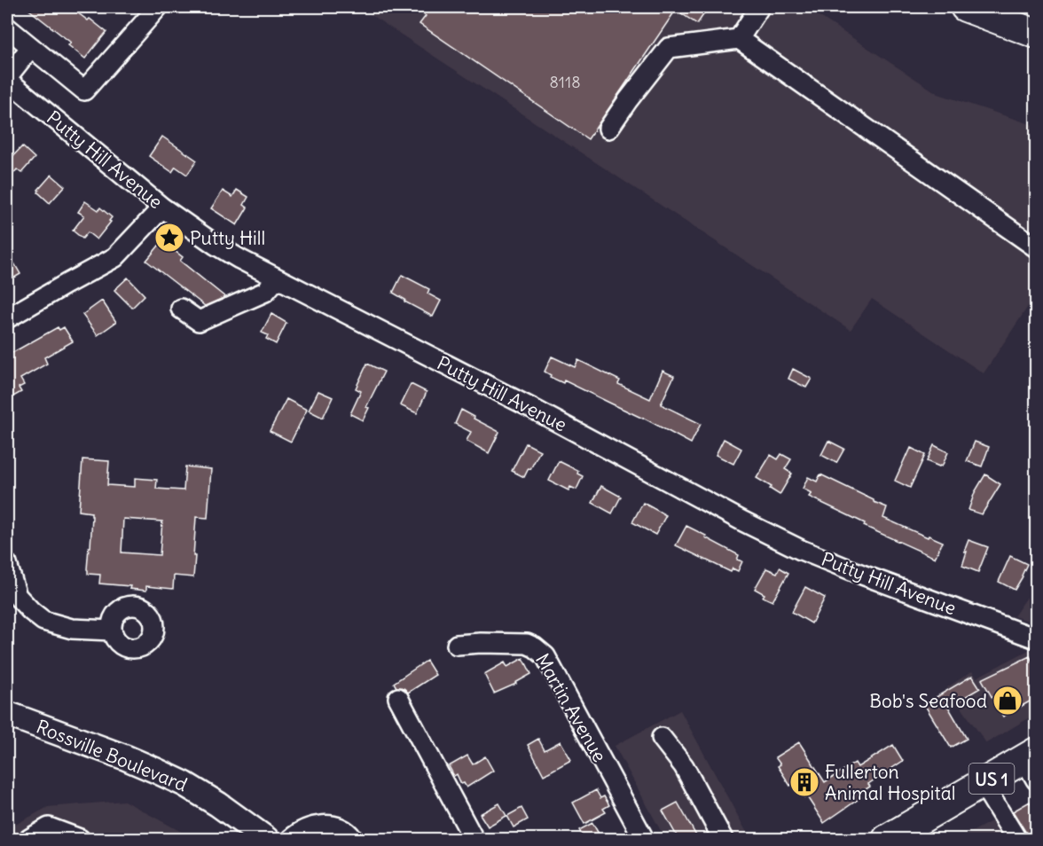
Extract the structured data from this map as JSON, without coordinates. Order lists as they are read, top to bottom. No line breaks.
{"streets":{"highway":["US 1"],"main road":["Rossville Boulevard"],"street":["Putty Hill Avenue","Martin Avenue"]},"places":{"place":["Putty Hill"],"shop":["Bob's Seafood"],"building":["Fullerton Animal Hospital"]},"house_numbers":["8118"]}
